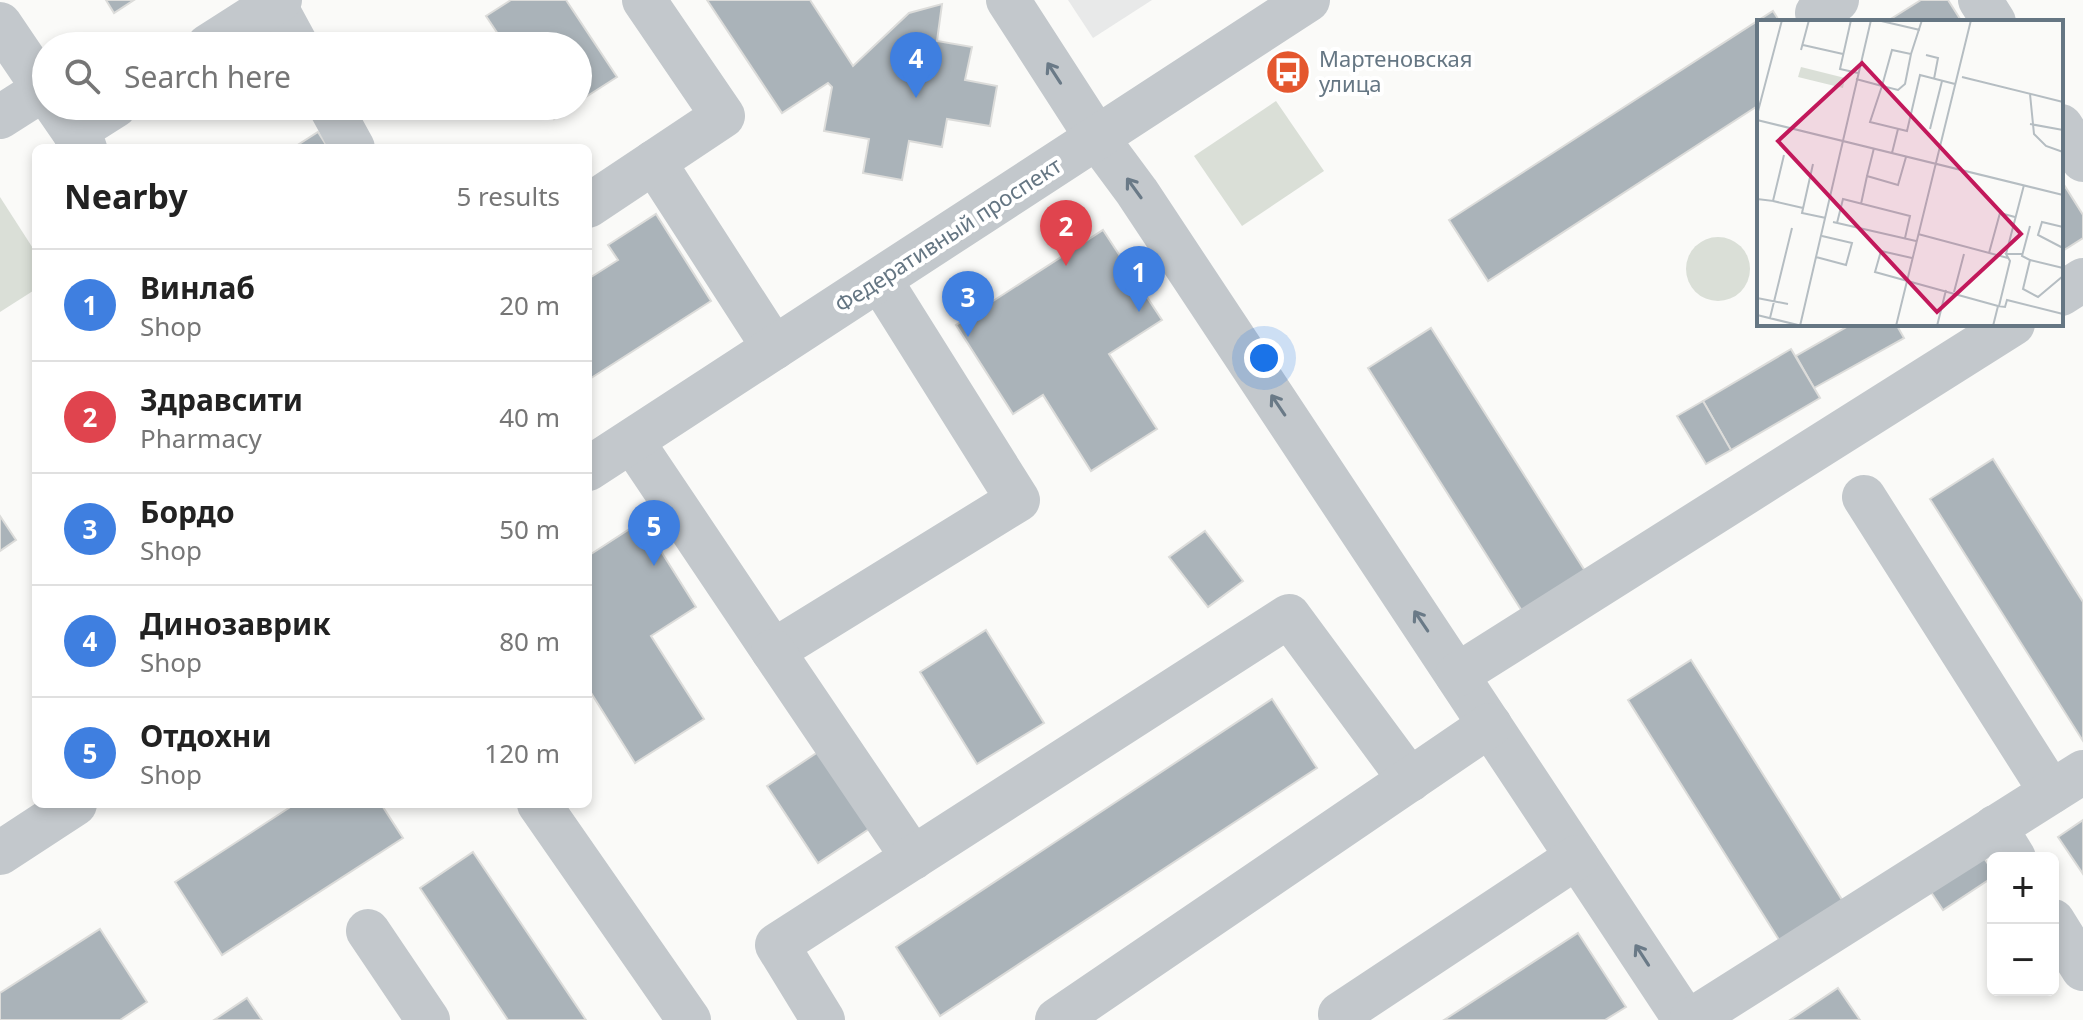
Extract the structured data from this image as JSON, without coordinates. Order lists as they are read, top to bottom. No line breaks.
{"streets":{"street":["Федеративный проспект"]},"places":{"bus stop":["Мартеновская улица"]},"page":{"pins":["4","2","1","3","5"],"search":"Search here","heading":["Nearby","5 results"],"list":[{"mark":"1","name":"Винлаб","note":"Shop","value":"20 m"},{"mark":"2","name":"Здравсити","note":"Pharmacy","value":"40 m"},{"mark":"3","name":"Бордо","note":"Shop","value":"50 m"},{"mark":"4","name":"Динозаврик","note":"Shop","value":"80 m"},{"mark":"5","name":"Отдохни","note":"Shop","value":"120 m"}],"map_buttons":["+","−"]}}
